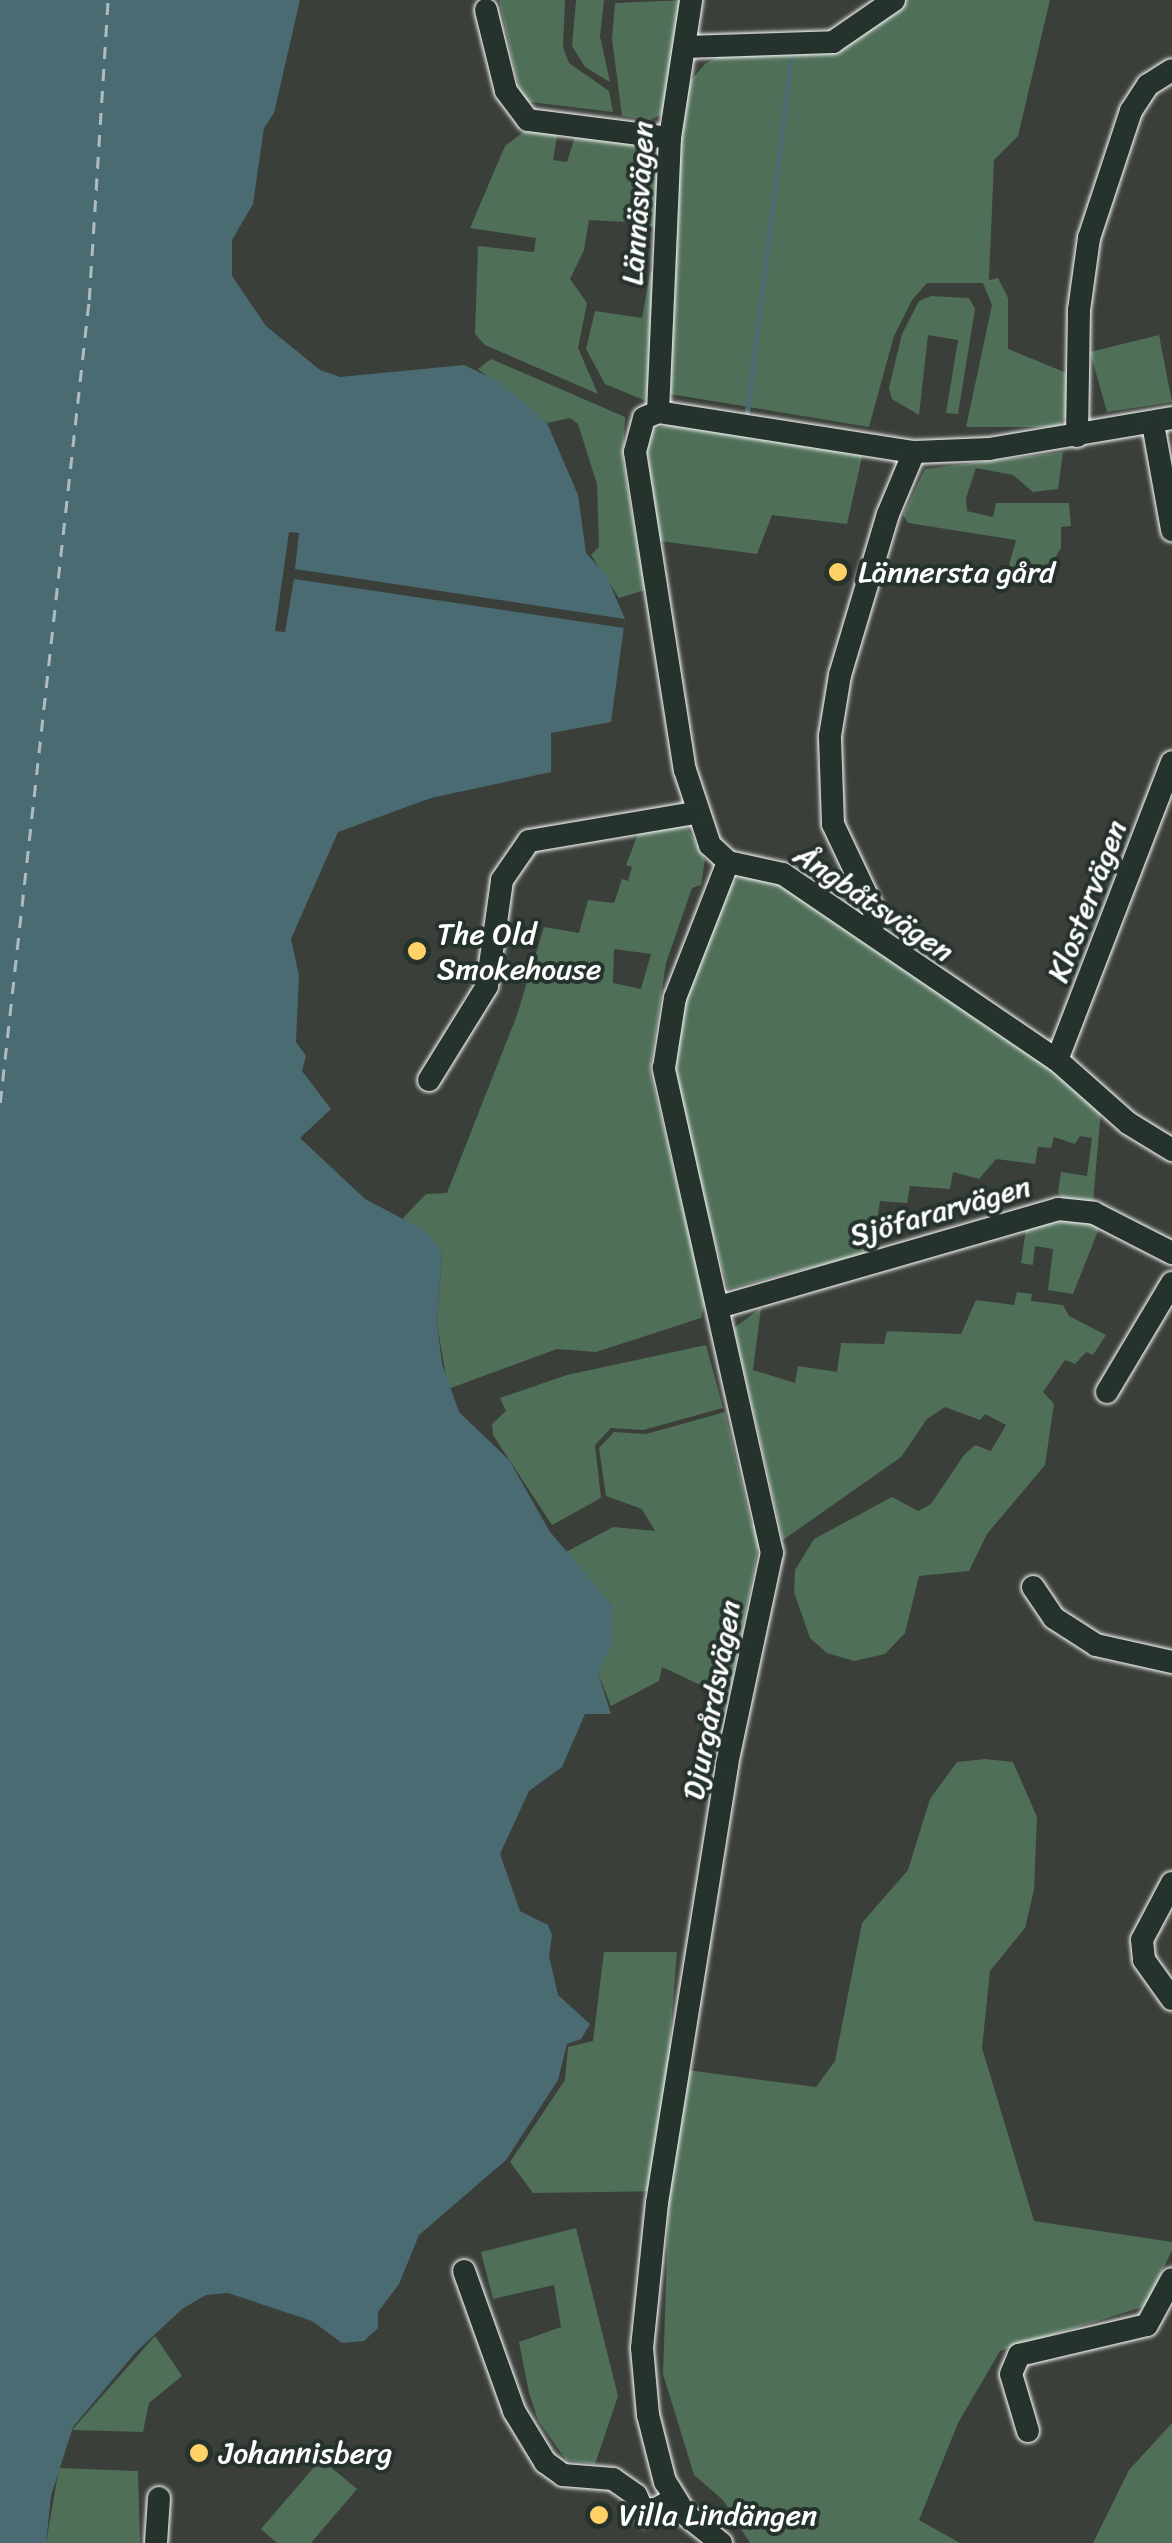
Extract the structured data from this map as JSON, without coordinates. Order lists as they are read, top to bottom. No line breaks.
{"streets":{"street":["Lännäsvägen","Klostervägen","Ångbåtsvägen","Sjöfararvägen","Djurgårdsvägen"]},"crossings":[["Klostervägen","Ångbåtsvägen"],["Ångbåtsvägen","Djurgårdsvägen"],["Sjöfararvägen","Djurgårdsvägen"]],"places":["Lännersta gård","The Old Smokehouse","Johannisberg","Villa Lindängen"]}
